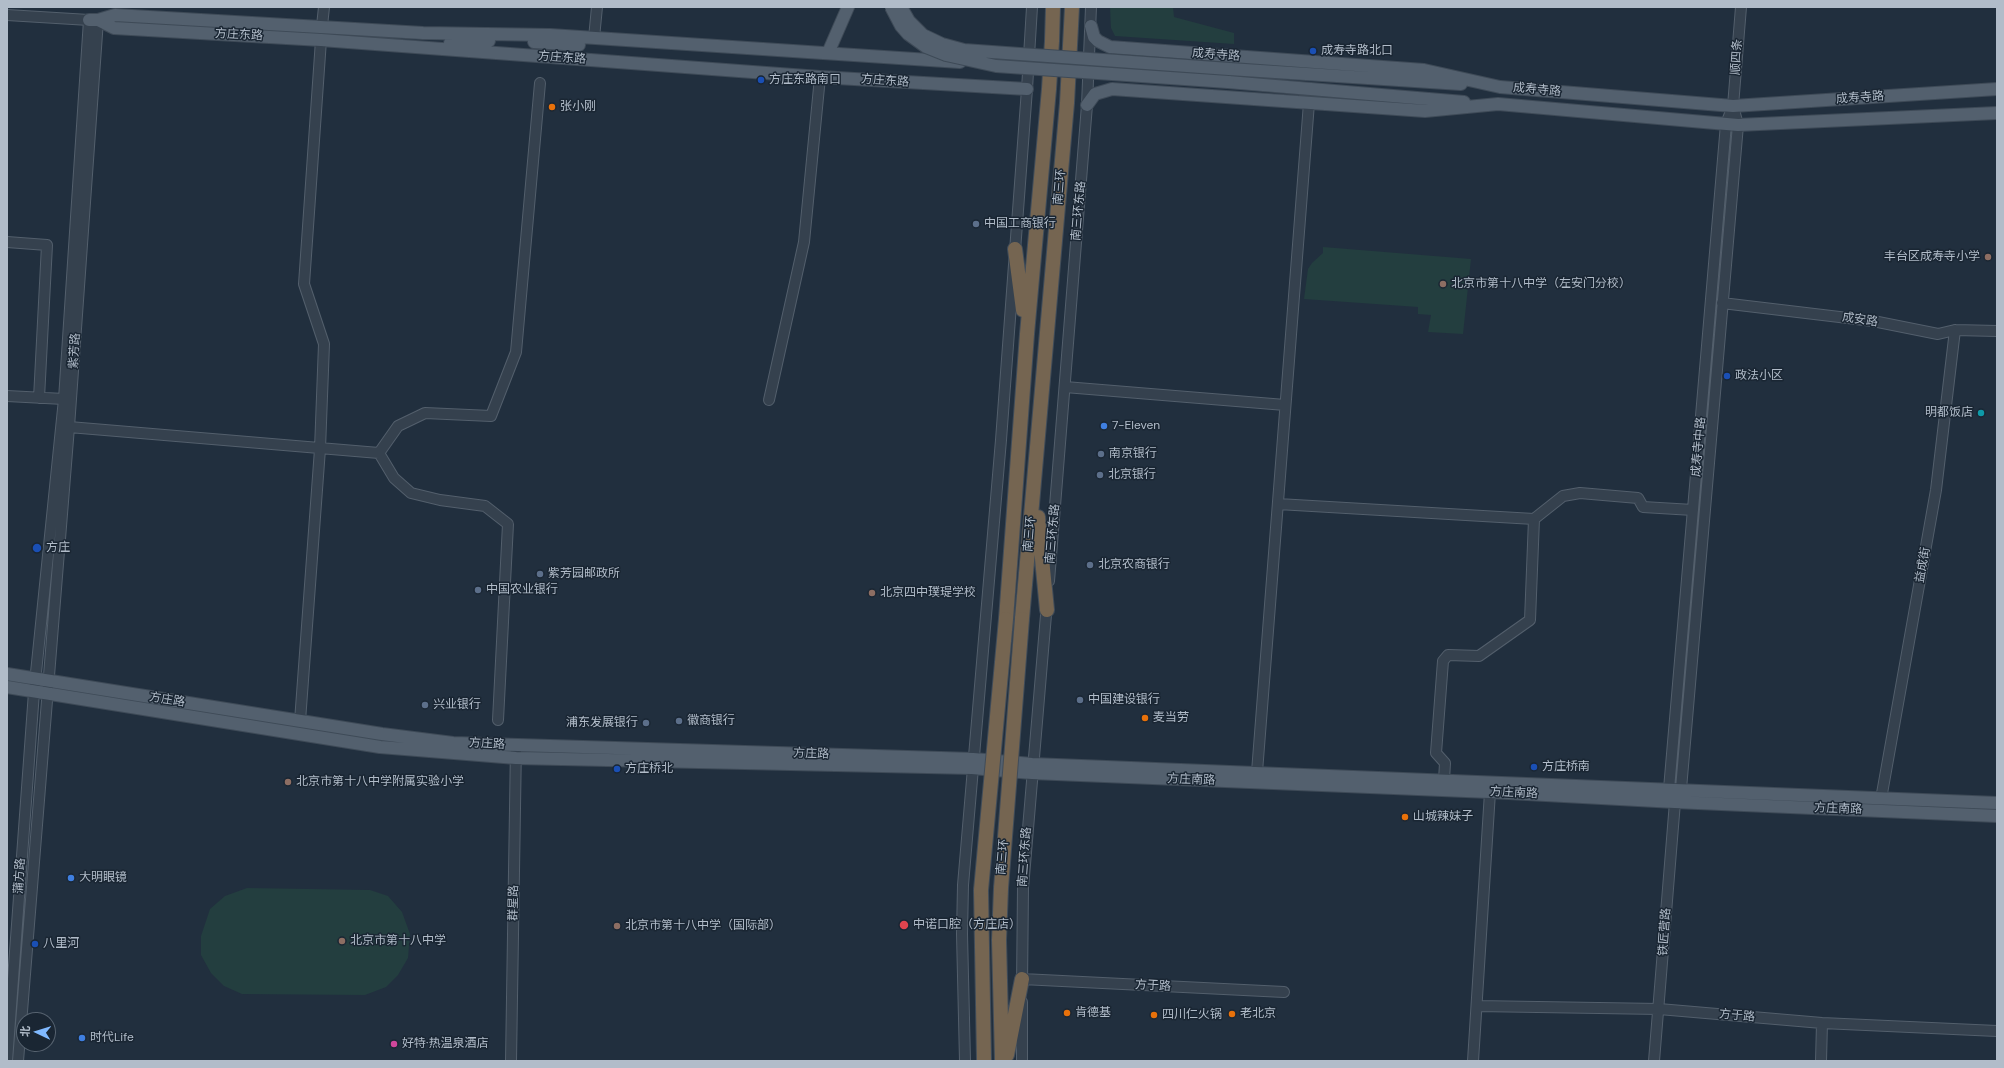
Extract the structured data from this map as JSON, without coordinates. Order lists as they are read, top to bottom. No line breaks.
{"streets":{"highway":["南三环"],"main road":["方庄东路","成寿寺路","方庄路","方庄南路"],"street":["顺四条","南三环东路","成安路","紫芳路","成寿寺中路","益成街","蒲方路","群星路","铁匠营路","方于路"]},"crossings":[["方庄东路","紫芳路"],["成寿寺路","顺四条"],["成寿寺路","南三环东路"],["成寿寺路","成寿寺中路"],["顺四条","成寿寺中路"],["南三环东路","方庄南路"],["南三环东路","方于路"],["成安路","成寿寺中路"],["成安路","益成街"],["紫芳路","方庄路"],["紫芳路","蒲方路"],["成寿寺中路","方庄南路"],["成寿寺中路","铁匠营路"],["益成街","方庄南路"],["方庄路","蒲方路"],["方庄路","群星路"],["方庄南路","铁匠营路"],["铁匠营路","方于路"]],"places":["成寿寺路北口","方庄东路南口","张小刚","中国工商银行","丰台区成寿寺小学","北京市第十八中学（左安门分校）","政法小区","明都饭店","7-Eleven","南京银行","北京银行","方庄","北京农商银行","紫芳园邮政所","中国农业银行","北京四中璞瑅学校","中国建设银行","兴业银行","麦当劳","徽商银行","浦东发展银行","方庄桥南","方庄桥北","北京市第十八中学附属实验小学","山城辣妹子","大明眼镜","中诺口腔（方庄店）","北京市第十八中学（国际部）","北京市第十八中学","八里河","肯德基","老北京","四川仁火锅","时代Life","好特·热温泉酒店"],"north":"left"}
